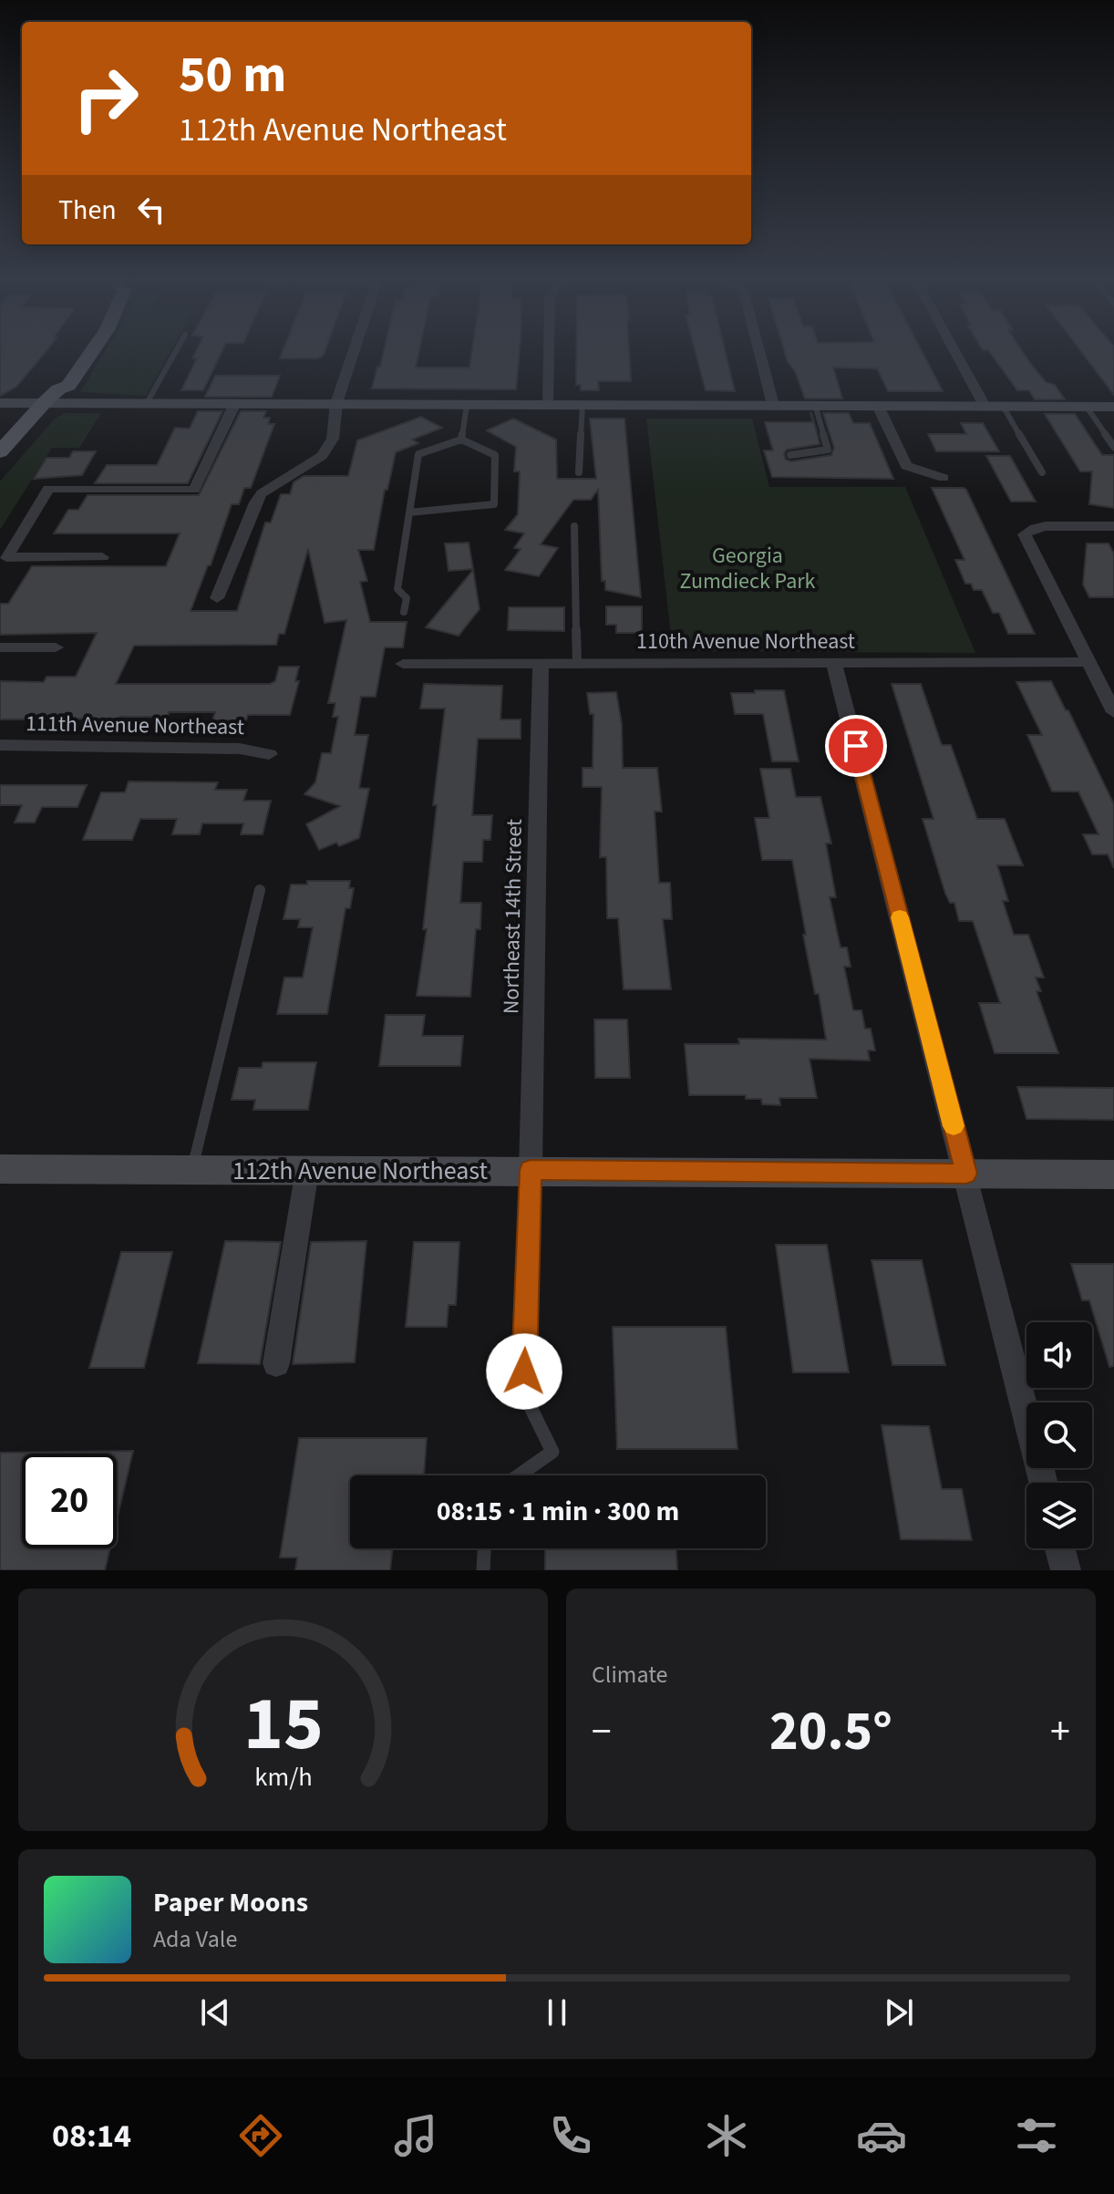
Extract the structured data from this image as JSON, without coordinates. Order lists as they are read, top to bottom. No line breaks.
{"streets":{"main road":["112th Avenue Northeast"],"street":["110th Avenue Northeast","111th Avenue Northeast","Northeast 14th Street"]},"crossings":[["110th Avenue Northeast","Northeast 14th Street"],["Northeast 14th Street","112th Avenue Northeast"]],"parks":["Georgia Zumdieck Park"],"page":{"turn":["50 m","112th Avenue Northeast"],"then":"Then","limit":"20","trip":"08:15 · 1 min · 300 m","tile":"Climate","heat":["−","20.5°","+"],"song":["Paper Moons","Ada Vale"],"tabs":"08:14","gauge":["15","km/h"]}}
